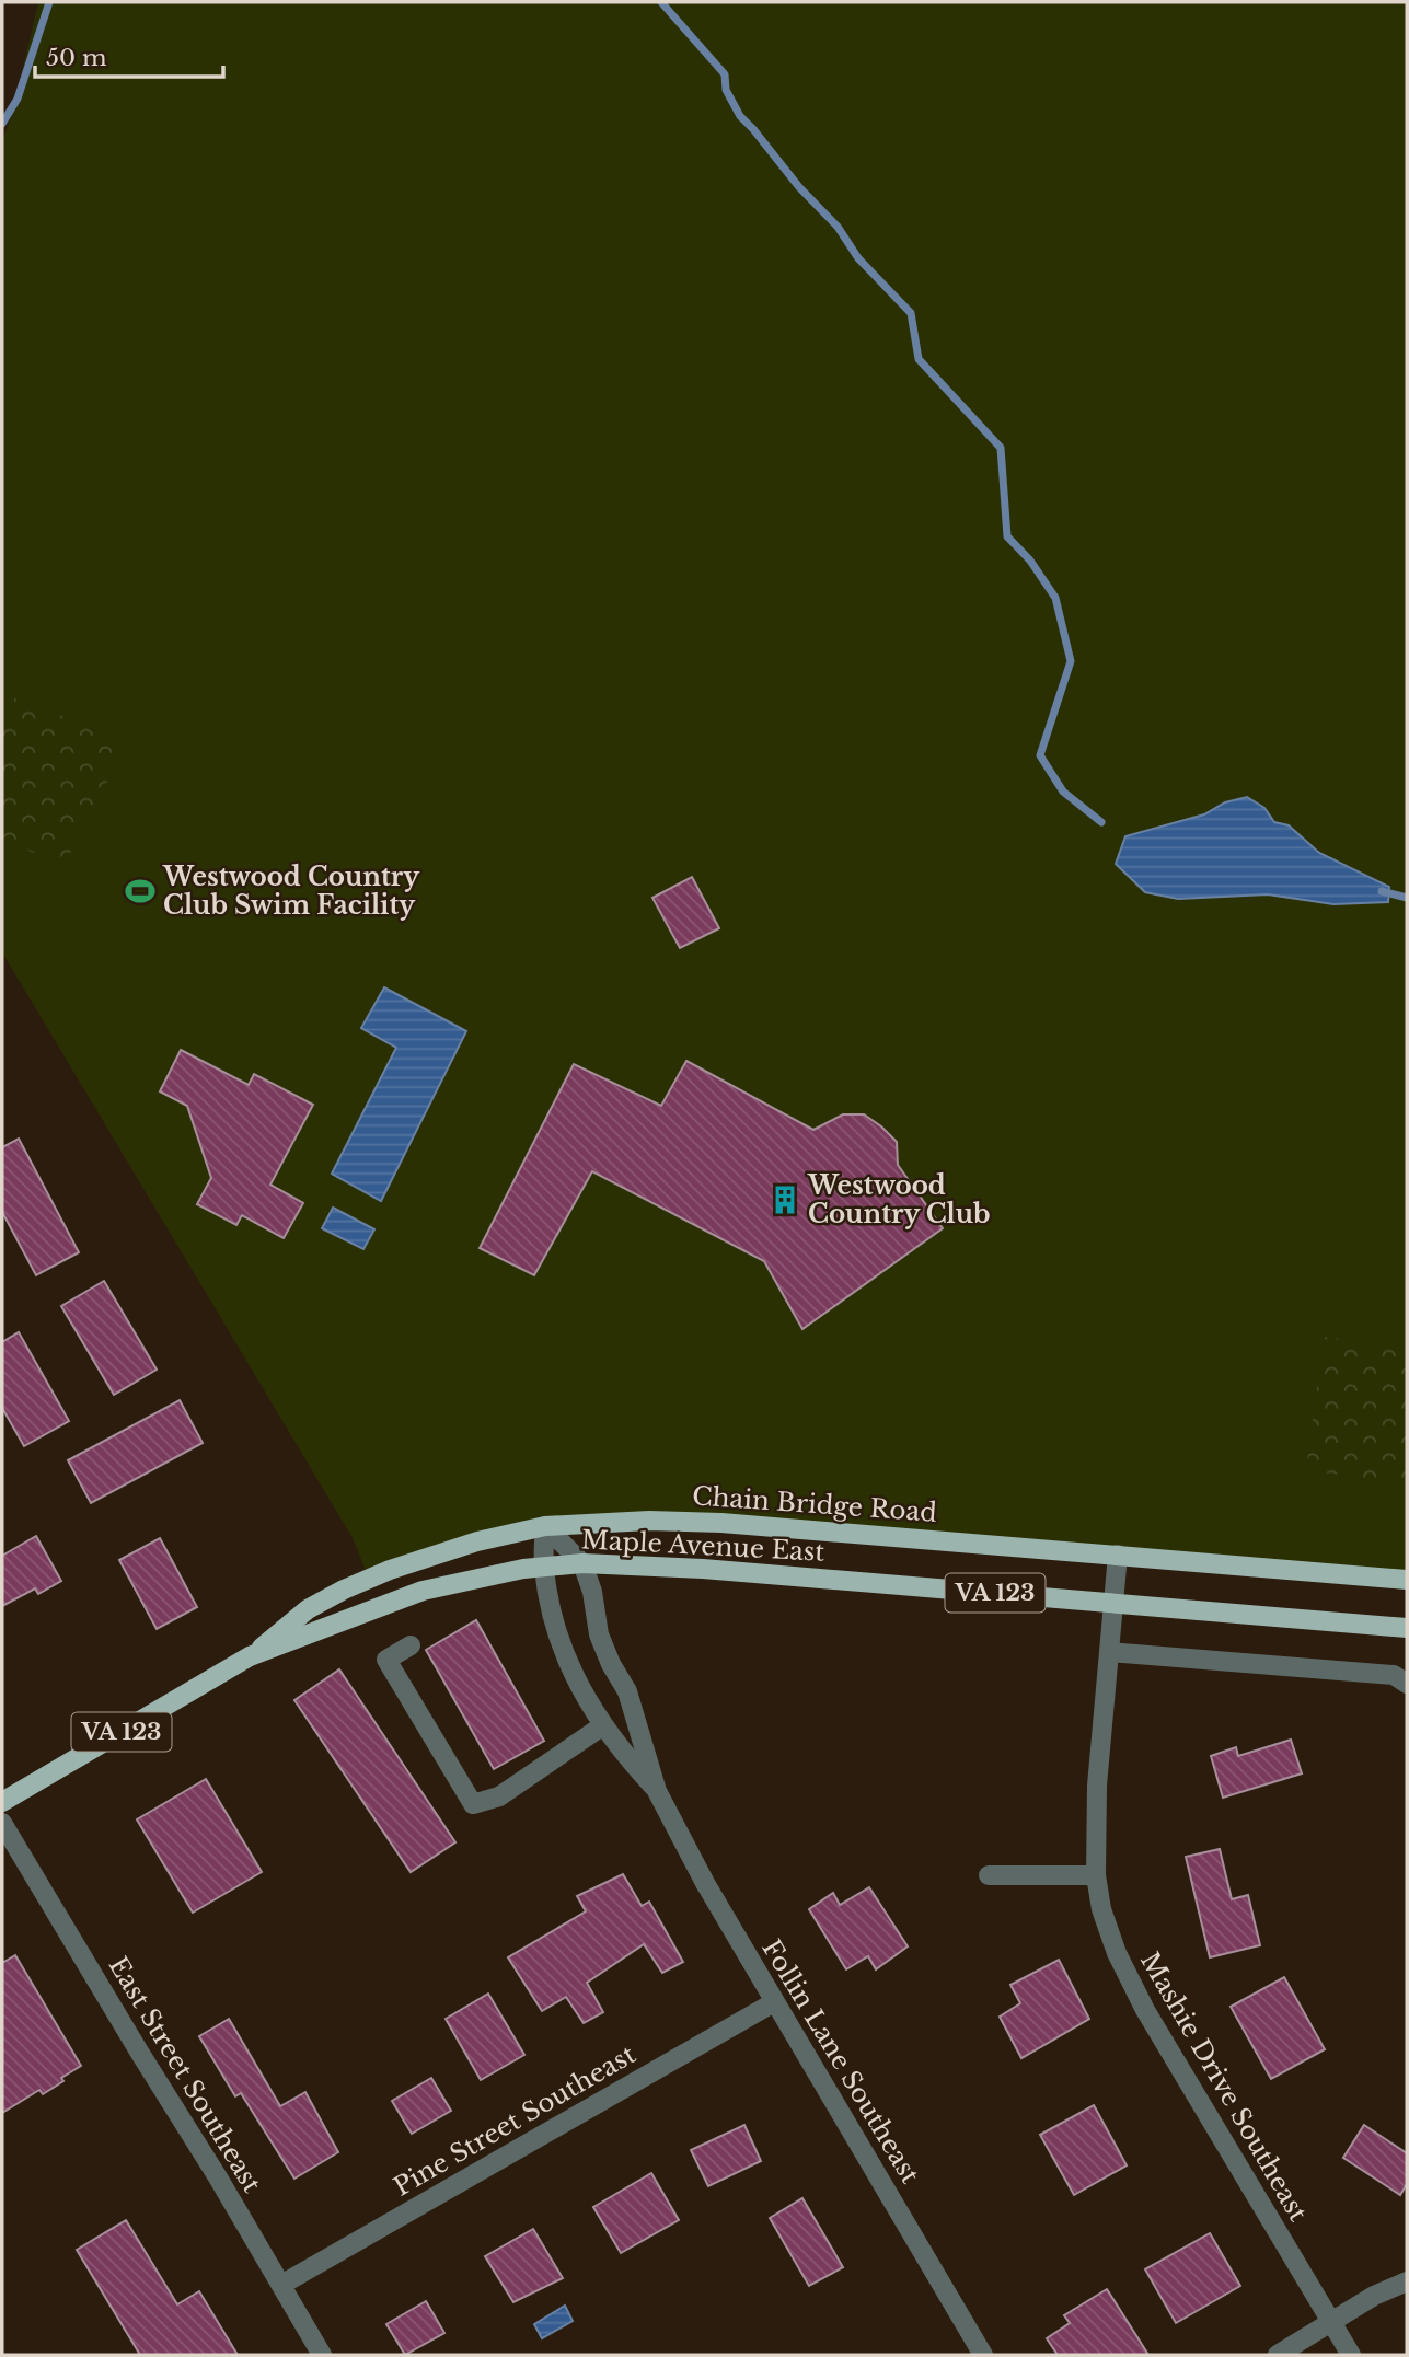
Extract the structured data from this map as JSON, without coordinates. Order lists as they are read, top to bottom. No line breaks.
{"streets":{"main road":["Chain Bridge Road","Maple Avenue East","VA 123"],"street":["Follin Lane Southeast","East Street Southeast","Mashie Drive Southeast","Pine Street Southeast"]},"crossings":[["Chain Bridge Road","Maple Avenue East"],["Chain Bridge Road","Follin Lane Southeast"],["Chain Bridge Road","Mashie Drive Southeast"],["Maple Avenue East","Follin Lane Southeast"],["Maple Avenue East","Mashie Drive Southeast"],["Follin Lane Southeast","Pine Street Southeast"],["East Street Southeast","Pine Street Southeast"]],"places":{"sports":["Westwood Country Club Swim Facility"],"building":["Westwood Country Club"]},"scale_bar":"50 m"}
